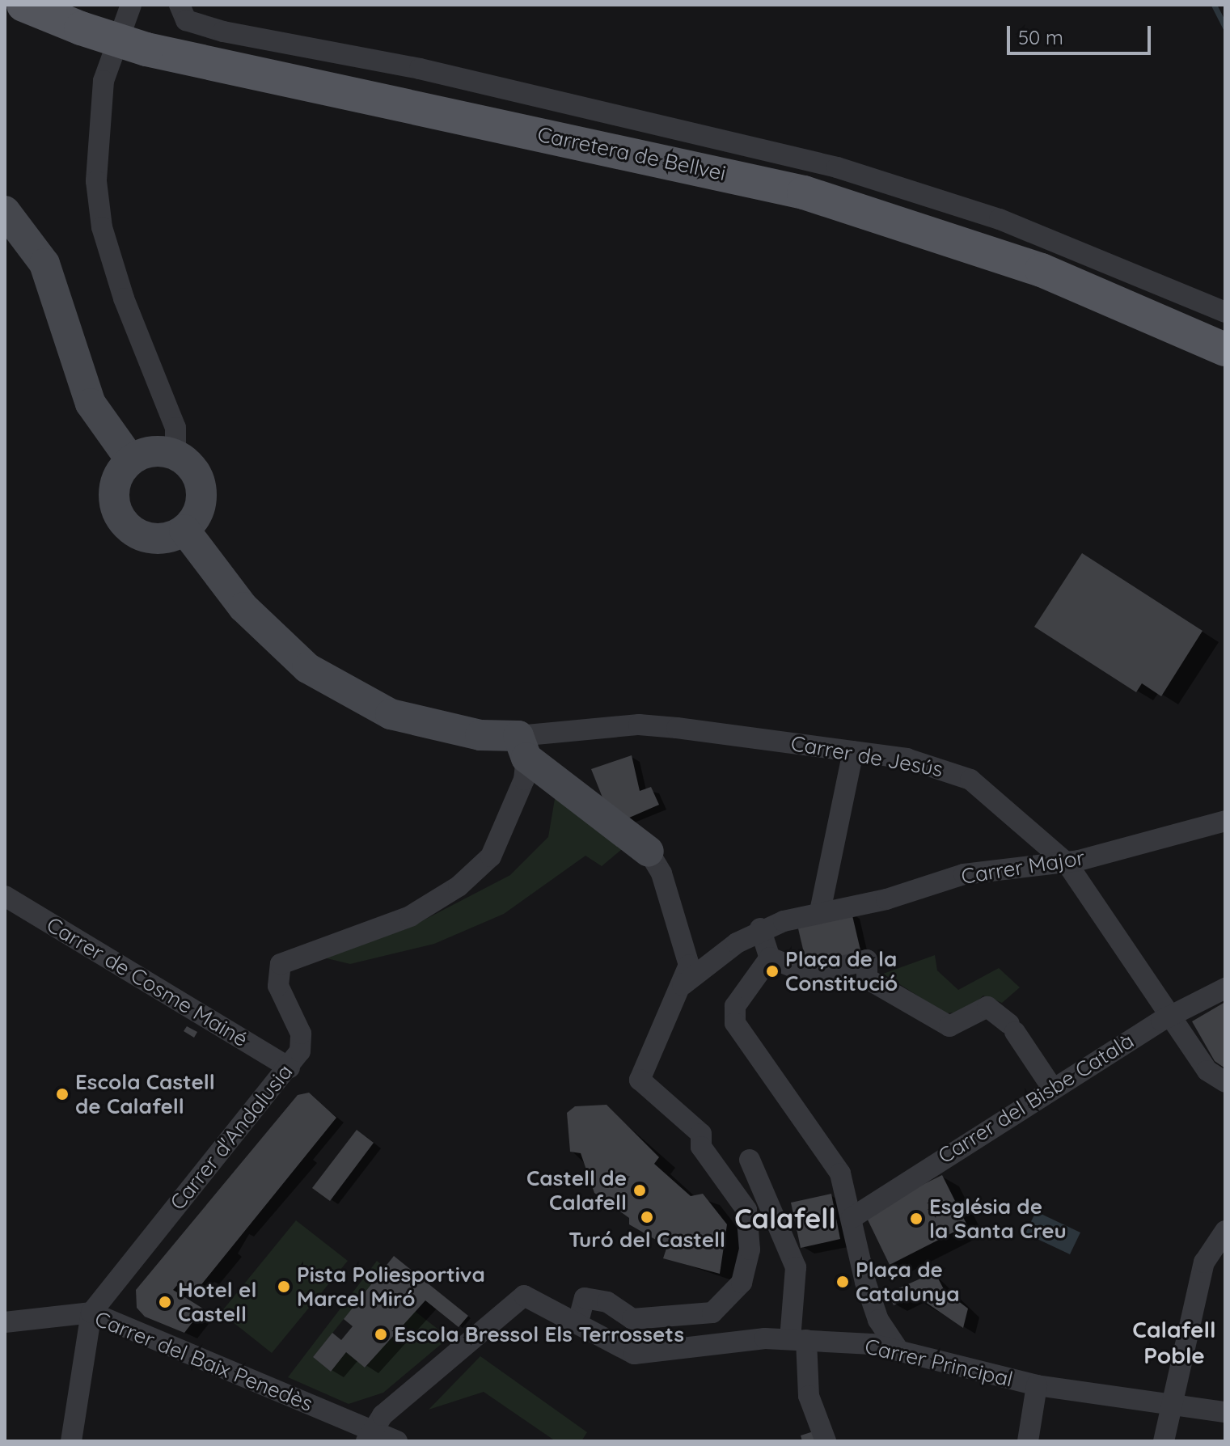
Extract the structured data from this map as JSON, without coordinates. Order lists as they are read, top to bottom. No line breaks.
{"streets":{"main road":["Carretera de Bellvei"],"street":["Carrer de Jesús","Carrer Major","Carrer de Cosme Mainé","Carrer del Bisbe Català","Carrer d'Andalusia","Carrer del Baix Penedès","Carrer Principal"]},"crossings":[["Carrer de Jesús","Carrer Major"],["Carrer de Jesús","Carrer del Bisbe Català"],["Carrer de Jesús","Carrer d'Andalusia"],["Carrer de Cosme Mainé","Carrer d'Andalusia"],["Carrer d'Andalusia","Carrer del Baix Penedès"],["Carrer del Baix Penedès","Carrer Principal"]],"districts":["Calafell","Calafell Poble"],"places":["Plaça de la Constitució","Escola Castell de Calafell","Castell de Calafell","Turó del Castell","Església de la Santa Creu","Plaça de Catalunya","Pista Poliesportiva Marcel Miró","Hotel el Castell","Escola Bressol Els Terrossets"],"scale_bar":"50 m"}
